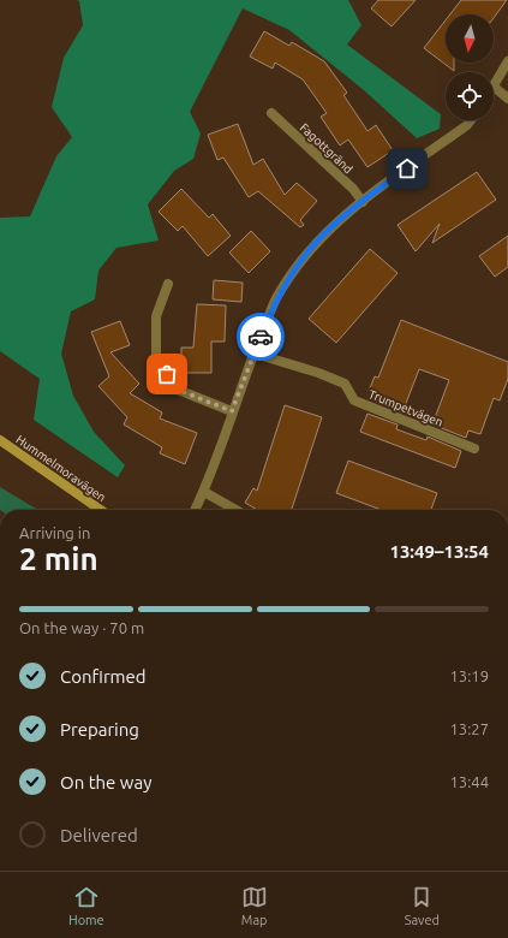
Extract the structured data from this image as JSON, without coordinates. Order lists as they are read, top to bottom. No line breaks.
{"streets":{"street":["Fagottgränd","Trumpetvägen","Hummelmoravägen"]},"north":"bottom","page":{"heading":["2 min","Arriving in","13:49–13:54"],"bar":"On the way · 70 m","list":[["Confirmed","13:19"],["Preparing","13:27"],["On the way","13:44"],"Delivered"],"tabs":["Home","Map","Saved"]}}
